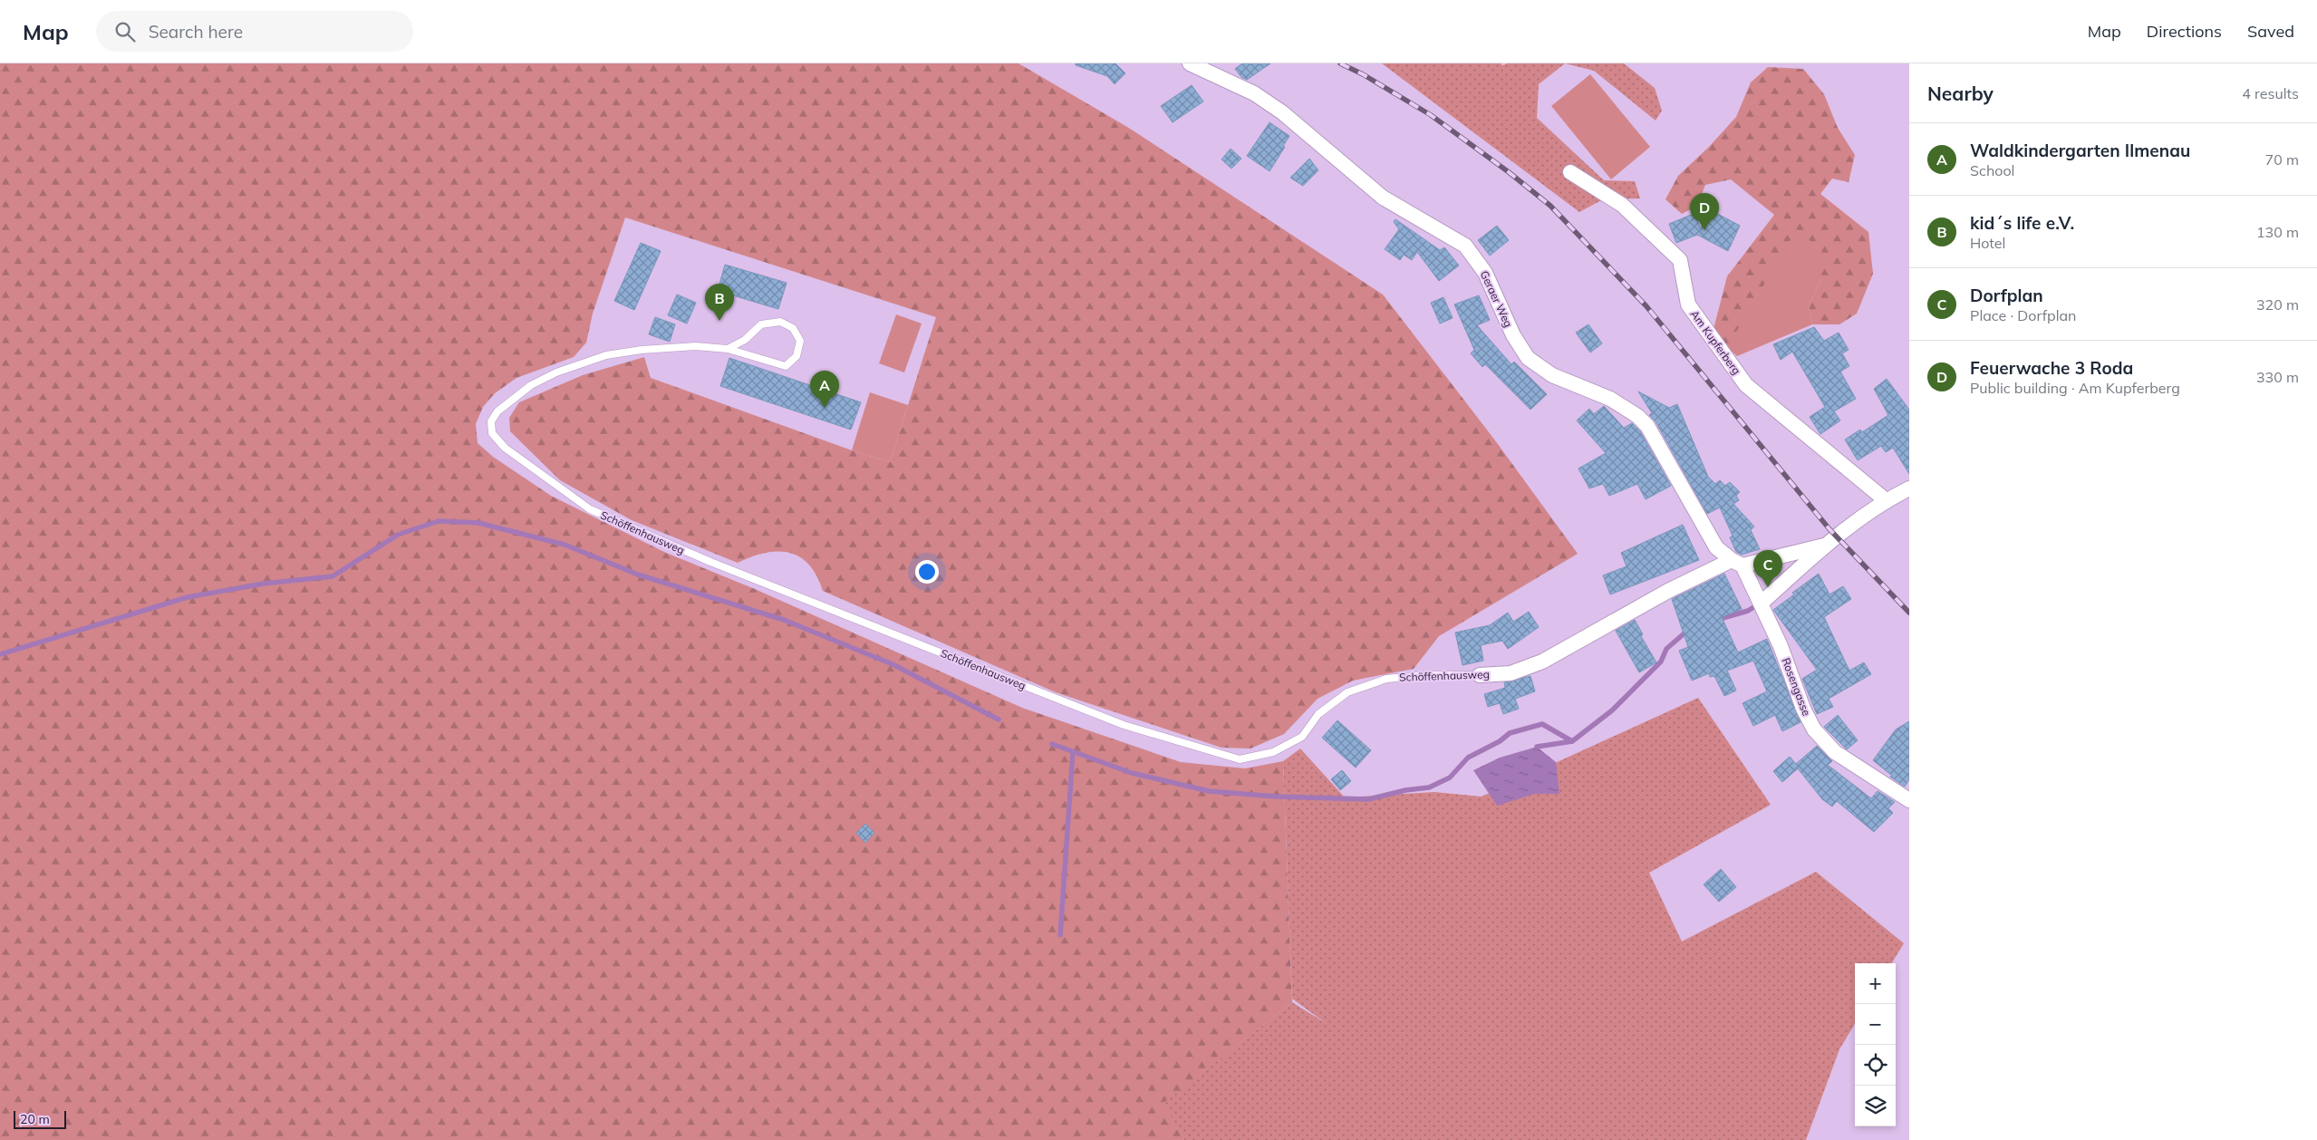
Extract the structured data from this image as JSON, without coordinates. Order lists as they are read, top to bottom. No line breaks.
{"streets":{"street":["Geraer Weg","Am Kupferberg","Schöffenhausweg","Rosengasse"]},"crossings":[["Geraer Weg","Schöffenhausweg"],["Geraer Weg","Rosengasse"],["Schöffenhausweg","Rosengasse"]],"scale_bar":"20 m","page":{"header":"Map","search":"Search here","nav":["Map","Directions","Saved"],"heading":["Nearby","4 results"],"list":[{"mark":"A","name":"Waldkindergarten Ilmenau","note":"School","value":"70 m"},{"mark":"B","name":"kid´s life e.V.","note":"Hotel","value":"130 m"},{"mark":"C","name":"Dorfplan","note":"Place · Dorfplan","value":"320 m"},{"mark":"D","name":"Feuerwache 3 Roda","note":"Public building · Am Kupferberg","value":"330 m"}],"pins":["D","B","A","C"],"map_buttons":["+","−"],"scale":"20 m"}}
